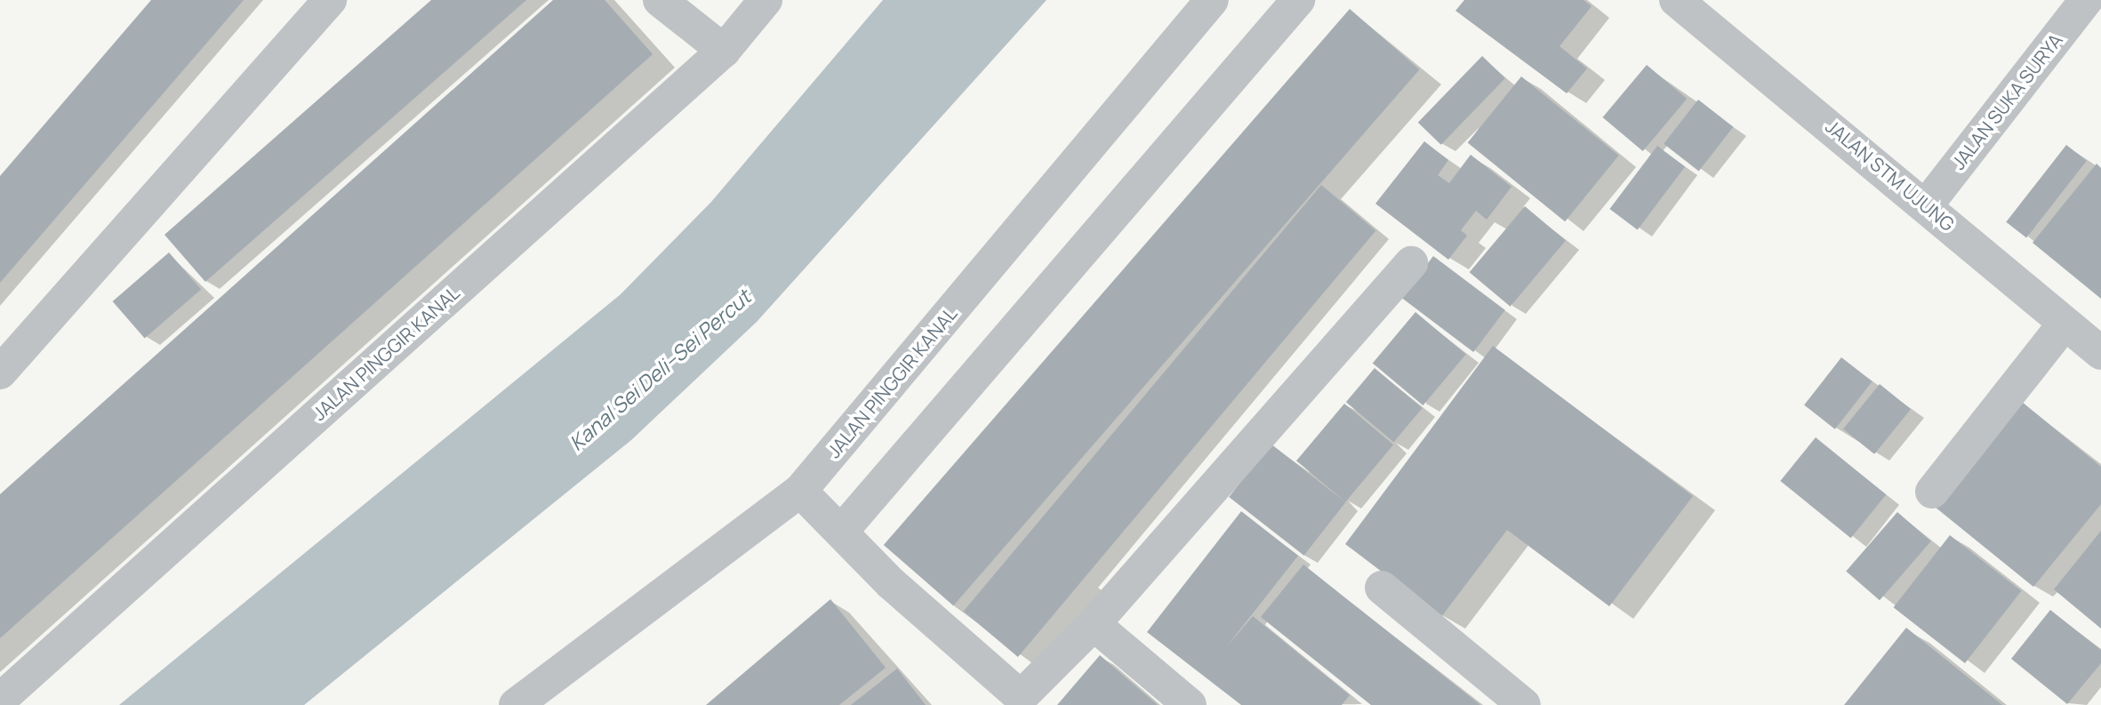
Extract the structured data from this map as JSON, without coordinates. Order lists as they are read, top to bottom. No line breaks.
{"streets":{"street":["JALAN SUKA SURYA","JALAN STM UJUNG","JALAN PINGGIR KANAL"]},"crossings":[["JALAN SUKA SURYA","JALAN STM UJUNG"]],"water":["Kanal Sei Deli–Sei Percut"]}
